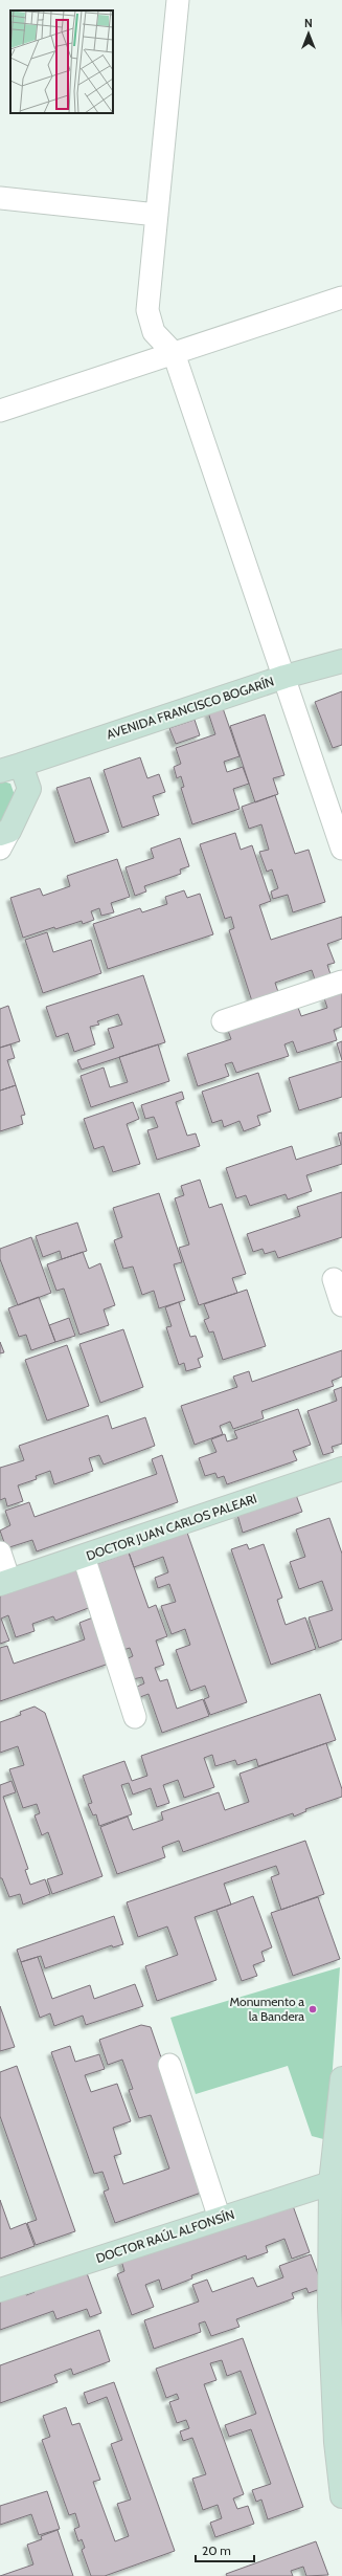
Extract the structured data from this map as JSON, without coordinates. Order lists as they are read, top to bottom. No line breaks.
{"streets":{"street":["AVENIDA FRANCISCO BOGARÍN","DOCTOR JUAN CARLOS PALEARI","DOCTOR RAÚL ALFONSÍN"]},"places":["Monumento a la Bandera"],"scale_bar":"20 m","north":"top"}
